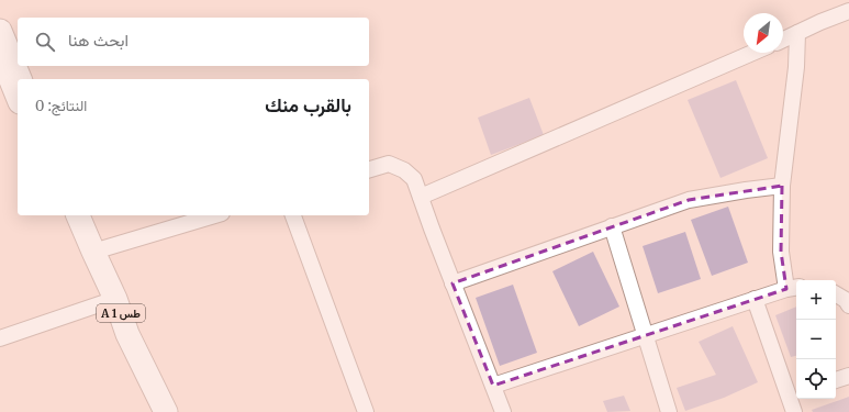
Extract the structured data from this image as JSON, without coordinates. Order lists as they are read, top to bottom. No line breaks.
{"streets":{"highway":["A 1 طس"]},"north":"bottom left","page":{"search":"ابحث هنا","heading":["بالقرب منك","النتائج: 0"],"map_buttons":["+","−"]}}
